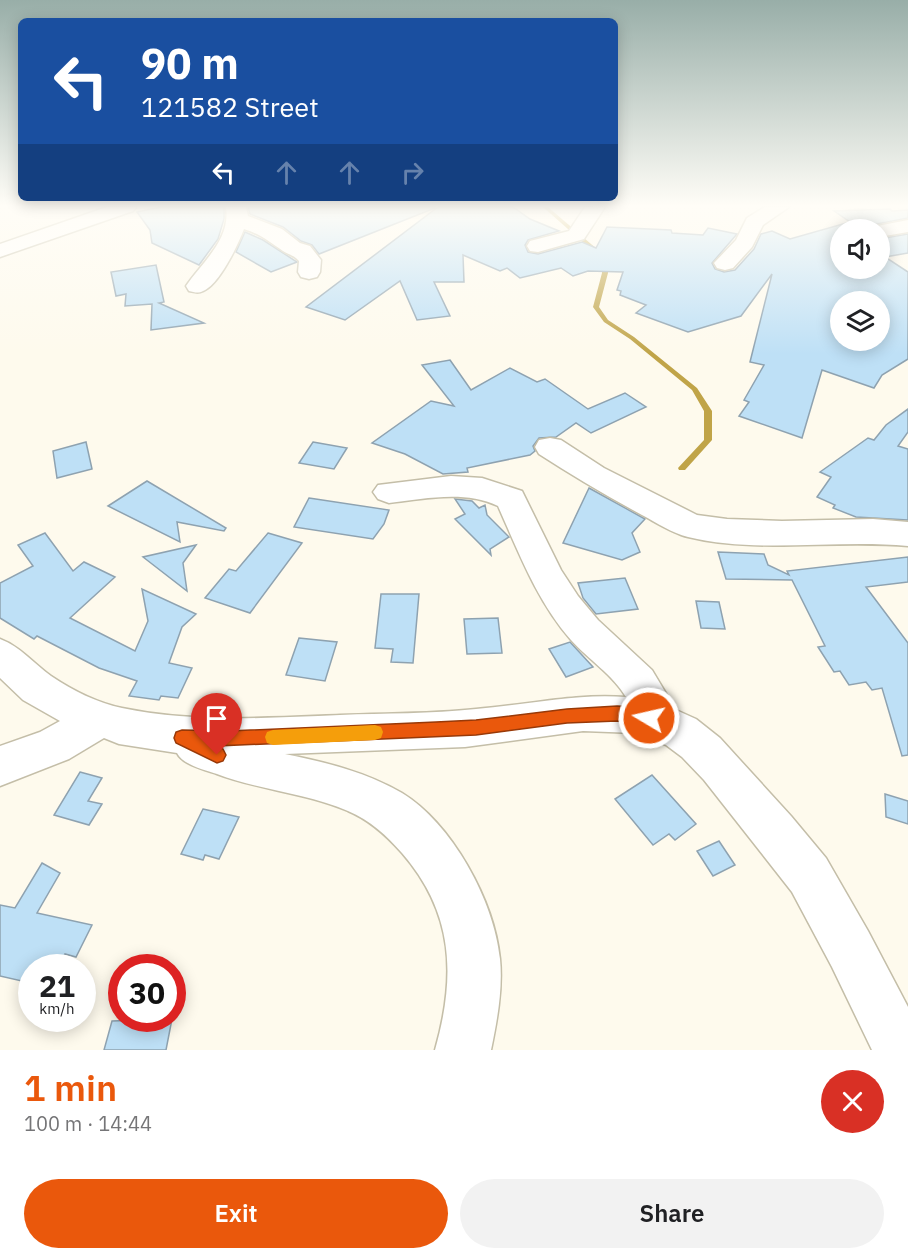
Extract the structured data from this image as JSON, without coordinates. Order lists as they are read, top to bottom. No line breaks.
{"page":{"turn":["90 m","121582 Street"],"speed":"21 km/h","limit":"30","heading":["1 min","100 m · 14:44"],"buttons":["Exit","Share"]}}
